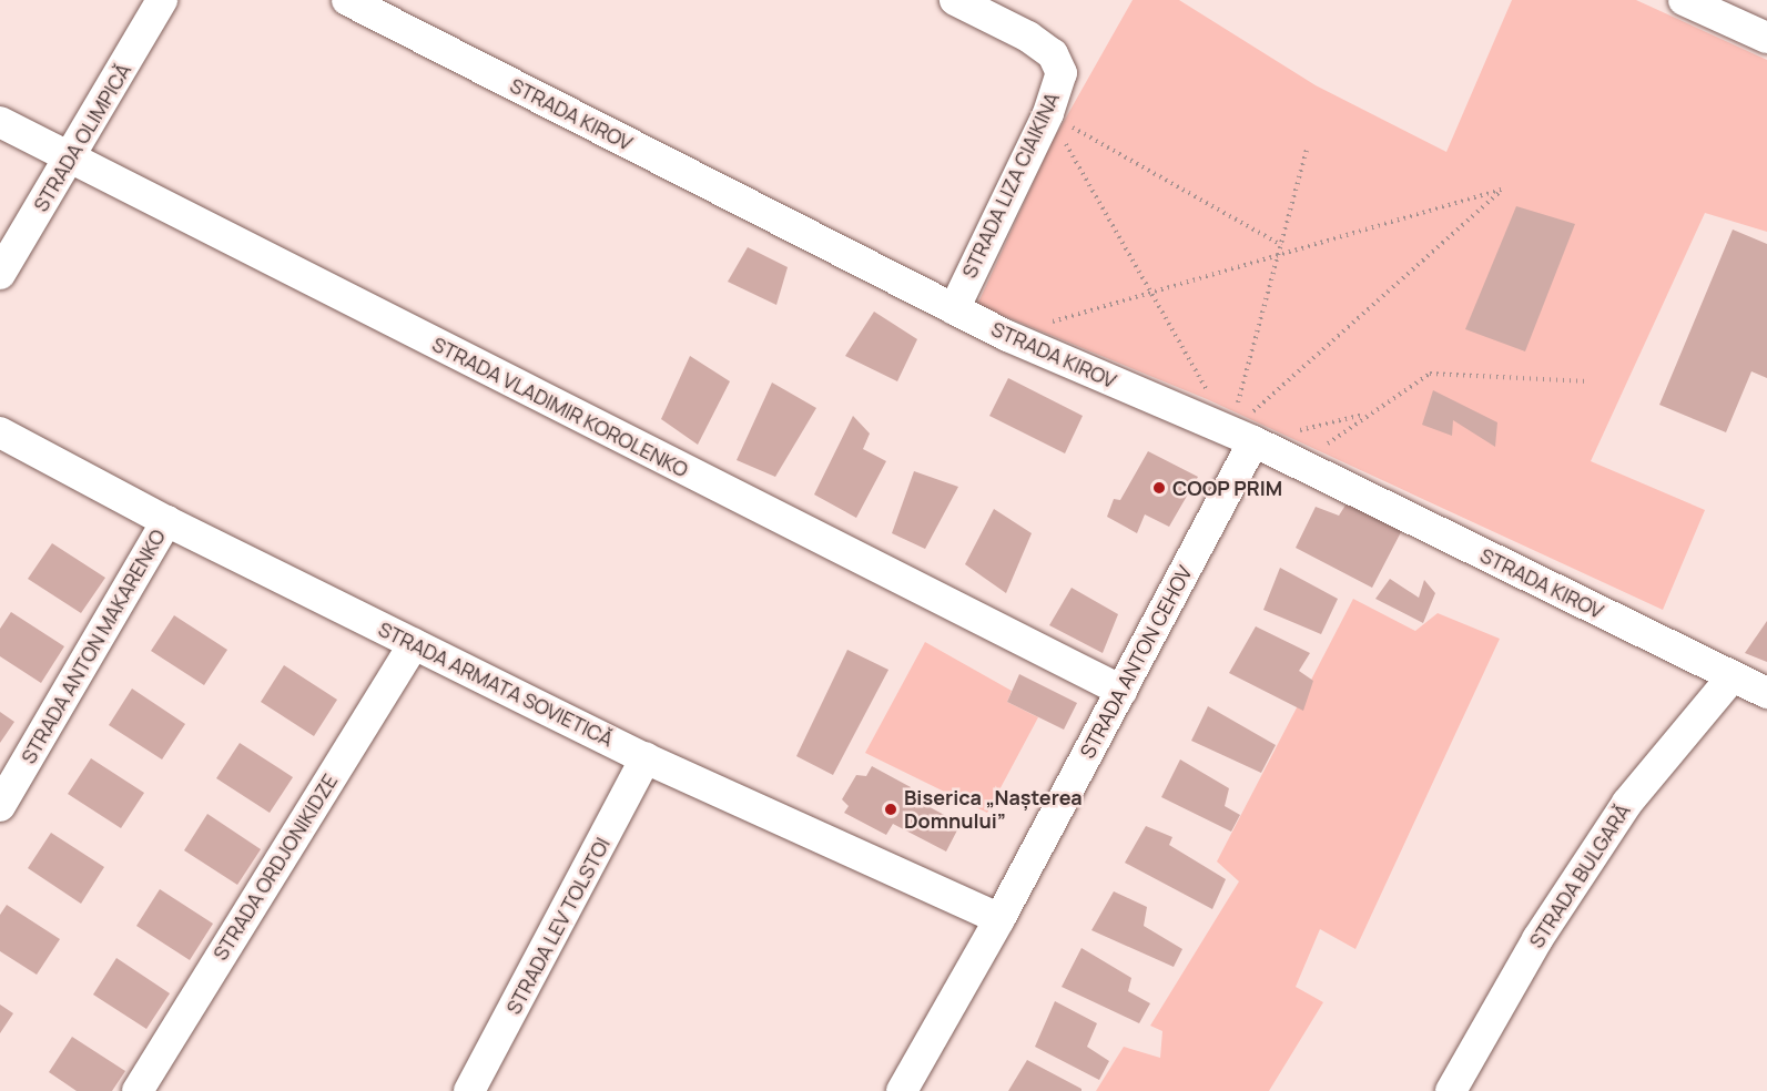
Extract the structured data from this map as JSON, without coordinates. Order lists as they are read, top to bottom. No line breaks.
{"streets":{"street":["STRADA KIROV","STRADA OLIMPICĂ","STRADA LIZA CIAIKINA","STRADA VLADIMIR KOROLENKO","STRADA ANTON MAKARENKO","STRADA ANTON CEHOV","STRADA ARMATA SOVIETICĂ","STRADA ORDJONIKIDZE","STRADA BULGARĂ","STRADA LEV TOLSTOI"]},"crossings":[["STRADA KIROV","STRADA LIZA CIAIKINA"],["STRADA KIROV","STRADA ANTON CEHOV"],["STRADA KIROV","STRADA BULGARĂ"],["STRADA OLIMPICĂ","STRADA VLADIMIR KOROLENKO"],["STRADA VLADIMIR KOROLENKO","STRADA ANTON CEHOV"],["STRADA ANTON MAKARENKO","STRADA ARMATA SOVIETICĂ"],["STRADA ANTON CEHOV","STRADA ARMATA SOVIETICĂ"],["STRADA ARMATA SOVIETICĂ","STRADA ORDJONIKIDZE"],["STRADA ARMATA SOVIETICĂ","STRADA LEV TOLSTOI"]],"places":["COOP PRIM","Biserica „Nașterea Domnului”"]}
